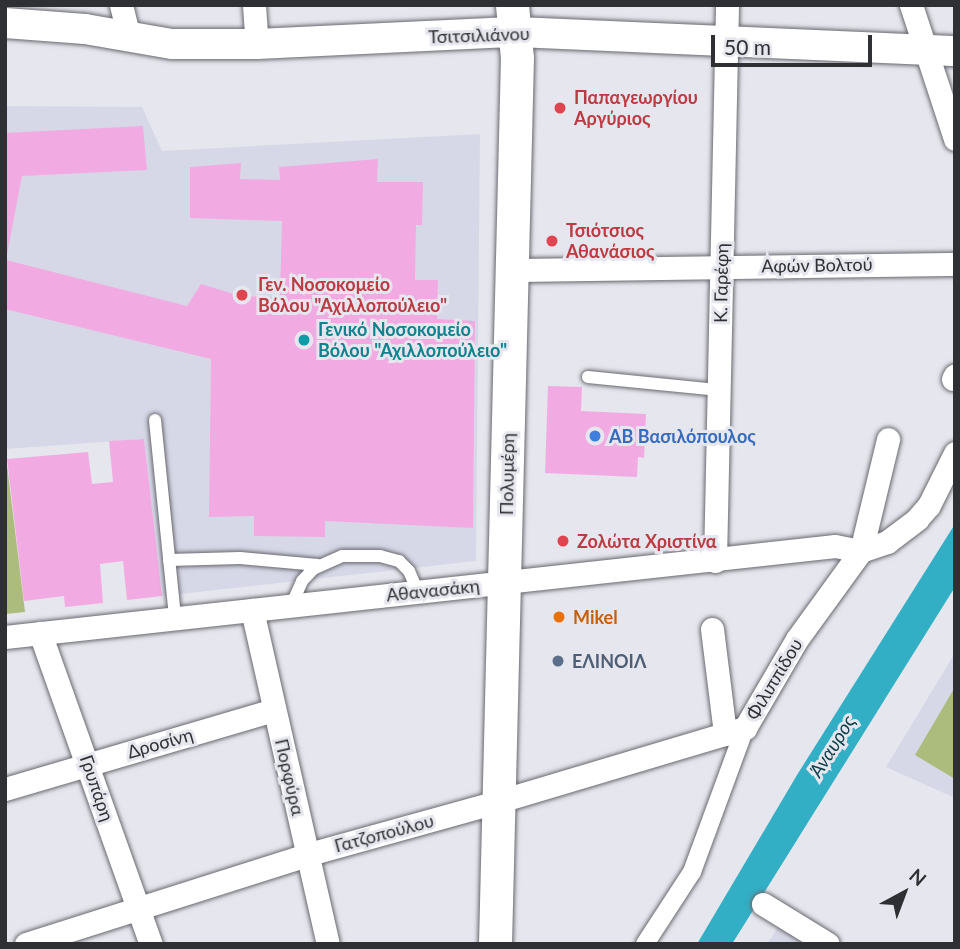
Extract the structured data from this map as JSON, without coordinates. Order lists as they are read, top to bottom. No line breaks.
{"streets":{"main road":["Πολυμέρη"],"street":["Τσιτσιλιάνου","Αφών Βολτού","Κ. Γαρέφη","Αθανασάκη","Φιλιππίδου","Δροσίνη","Πορφύρα","Γρυπάρη","Γατζοπούλου"]},"crossings":[["Τσιτσιλιάνου","Κ. Γαρέφη"],["Τσιτσιλιάνου","Πολυμέρη"],["Αφών Βολτού","Κ. Γαρέφη"],["Αφών Βολτού","Πολυμέρη"],["Κ. Γαρέφη","Αθανασάκη"],["Πολυμέρη","Αθανασάκη"],["Πολυμέρη","Γατζοπούλου"],["Αθανασάκη","Φιλιππίδου"],["Αθανασάκη","Πορφύρα"],["Αθανασάκη","Γρυπάρη"],["Φιλιππίδου","Γατζοπούλου"],["Δροσίνη","Πορφύρα"],["Δροσίνη","Γρυπάρη"],["Πορφύρα","Γατζοπούλου"],["Γρυπάρη","Γατζοπούλου"]],"water":["Άναυρος"],"places":["Παπαγεωργίου Αργύριος","Τσιότσιος Αθανάσιος","Γεν. Νοσοκομείο Βόλου \"Αχιλλοπούλειο\"","Γενικό Νοσοκομείο Βόλου \"Αχιλλοπούλειο\"","ΑΒ Βασιλόπουλος","Ζολώτα Χριστίνα","Mikel","ΕΛΙΝΟΙΛ"],"scale_bar":"50 m","north":"top right"}
